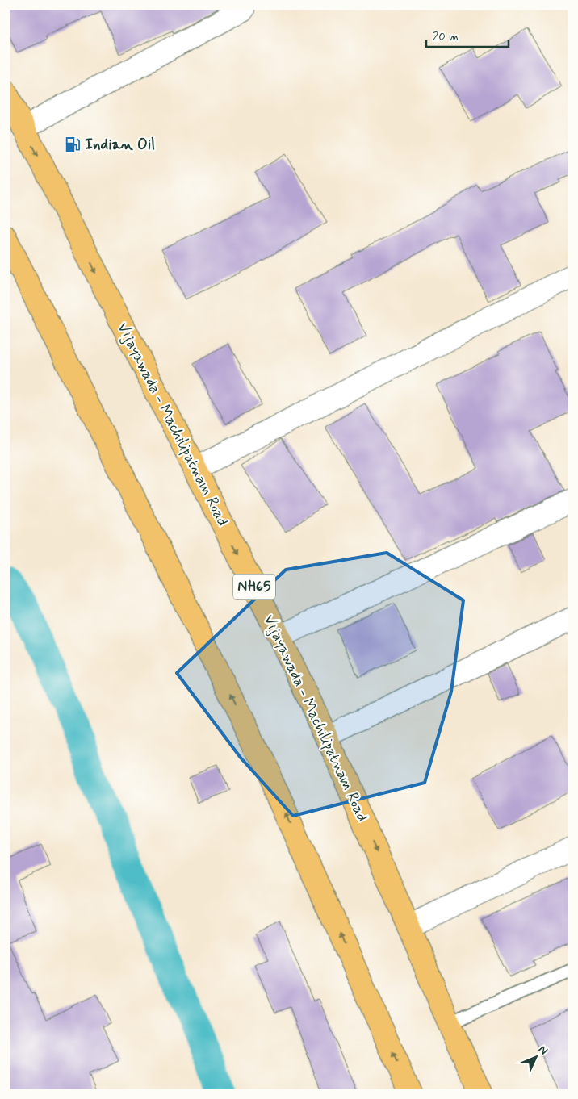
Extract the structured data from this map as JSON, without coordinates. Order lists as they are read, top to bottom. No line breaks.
{"streets":{"highway":["Vijayawada - Machilipatnam Road","NH65"]},"places":{"fuel station":["Indian Oil"]},"scale_bar":"20 m","north":"top right"}
